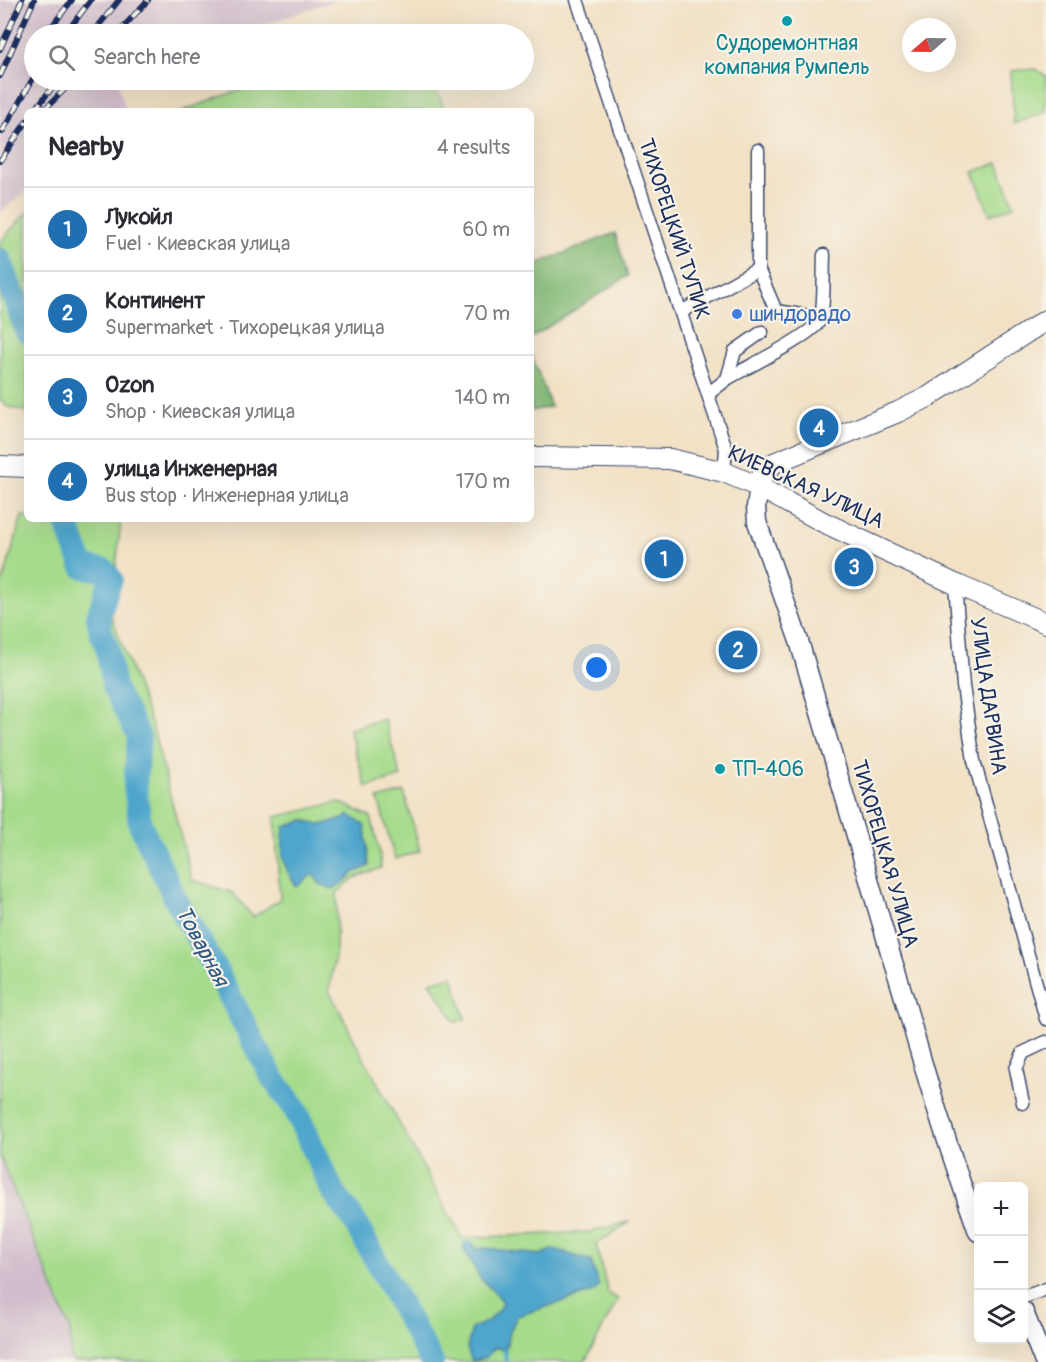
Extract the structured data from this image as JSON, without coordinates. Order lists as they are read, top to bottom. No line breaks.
{"streets":{"main road":["КИЕВСКАЯ УЛИЦА"],"street":["ТИХОРЕЦКИЙ ТУПИК","УЛИЦА ДАРВИНА","ТИХОРЕЦКАЯ УЛИЦА"]},"crossings":[["ТИХОРЕЦКИЙ ТУПИК","КИЕВСКАЯ УЛИЦА"],["КИЕВСКАЯ УЛИЦА","УЛИЦА ДАРВИНА"],["КИЕВСКАЯ УЛИЦА","ТИХОРЕЦКАЯ УЛИЦА"]],"water":["Товарная"],"places":["Судоремонтная компания Румпель","шиндорадо","ТП-406"],"north":"left","page":{"search":"Search here","heading":["Nearby","4 results"],"list":[{"mark":"1","name":"Лукойл","note":"Fuel · Киевская улица","value":"60 m"},{"mark":"2","name":"Континент","note":"Supermarket · Тихорецкая улица","value":"70 m"},{"mark":"3","name":"Ozon","note":"Shop · Киевская улица","value":"140 m"},{"mark":"4","name":"улица Инженерная","note":"Bus stop · Инженерная улица","value":"170 m"}],"pins":["4","1","3","2"],"map_buttons":["+","−"]}}
